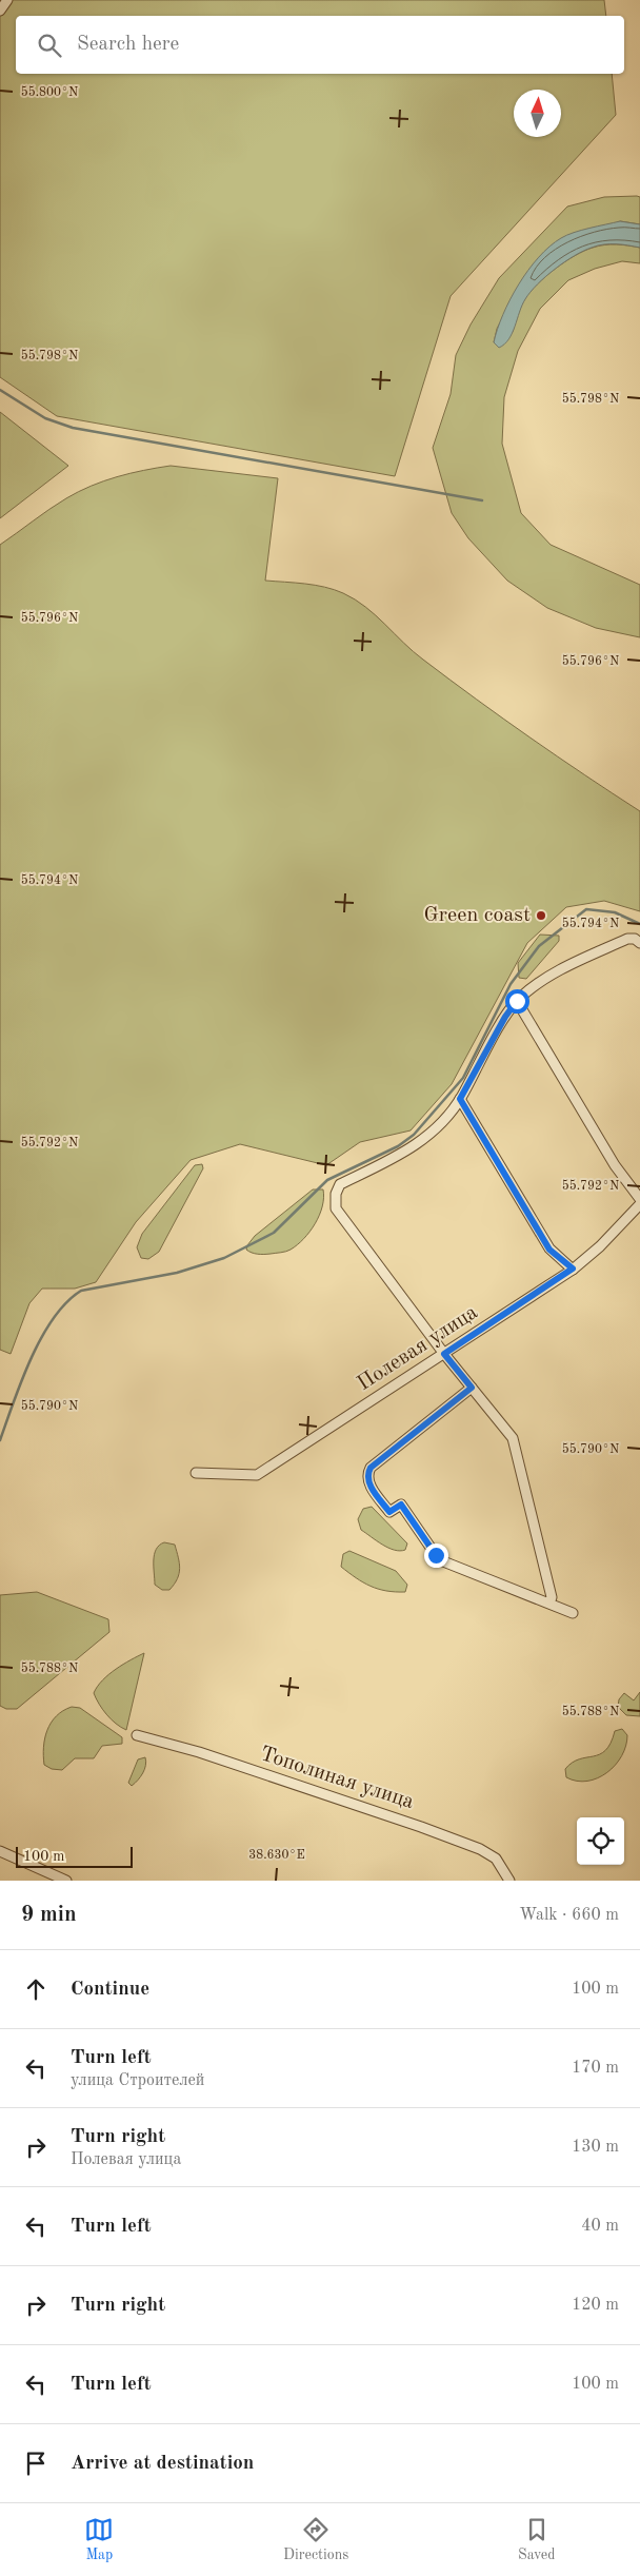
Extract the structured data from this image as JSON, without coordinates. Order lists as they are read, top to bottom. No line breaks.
{"streets":{"street":["Полевая улица","Тополиная улица"]},"places":["Green coast"],"scale_bar":"100 m","north":"top","page":{"search":"Search here","scale":"100 m","heading":["9 min","Walk · 660 m"],"list":[["Continue","100 m"],["Turn left","улица Строителей","170 m"],["Turn right","Полевая улица","130 m"],["Turn left","40 m"],["Turn right","120 m"],["Turn left","100 m"],"Arrive at destination"],"nav":["Map","Directions","Saved"]},"coordinates":["55.800°N","55.798°N","55.796°N","55.794°N","55.792°N","55.790°N","55.788°N","38.630°E"]}
